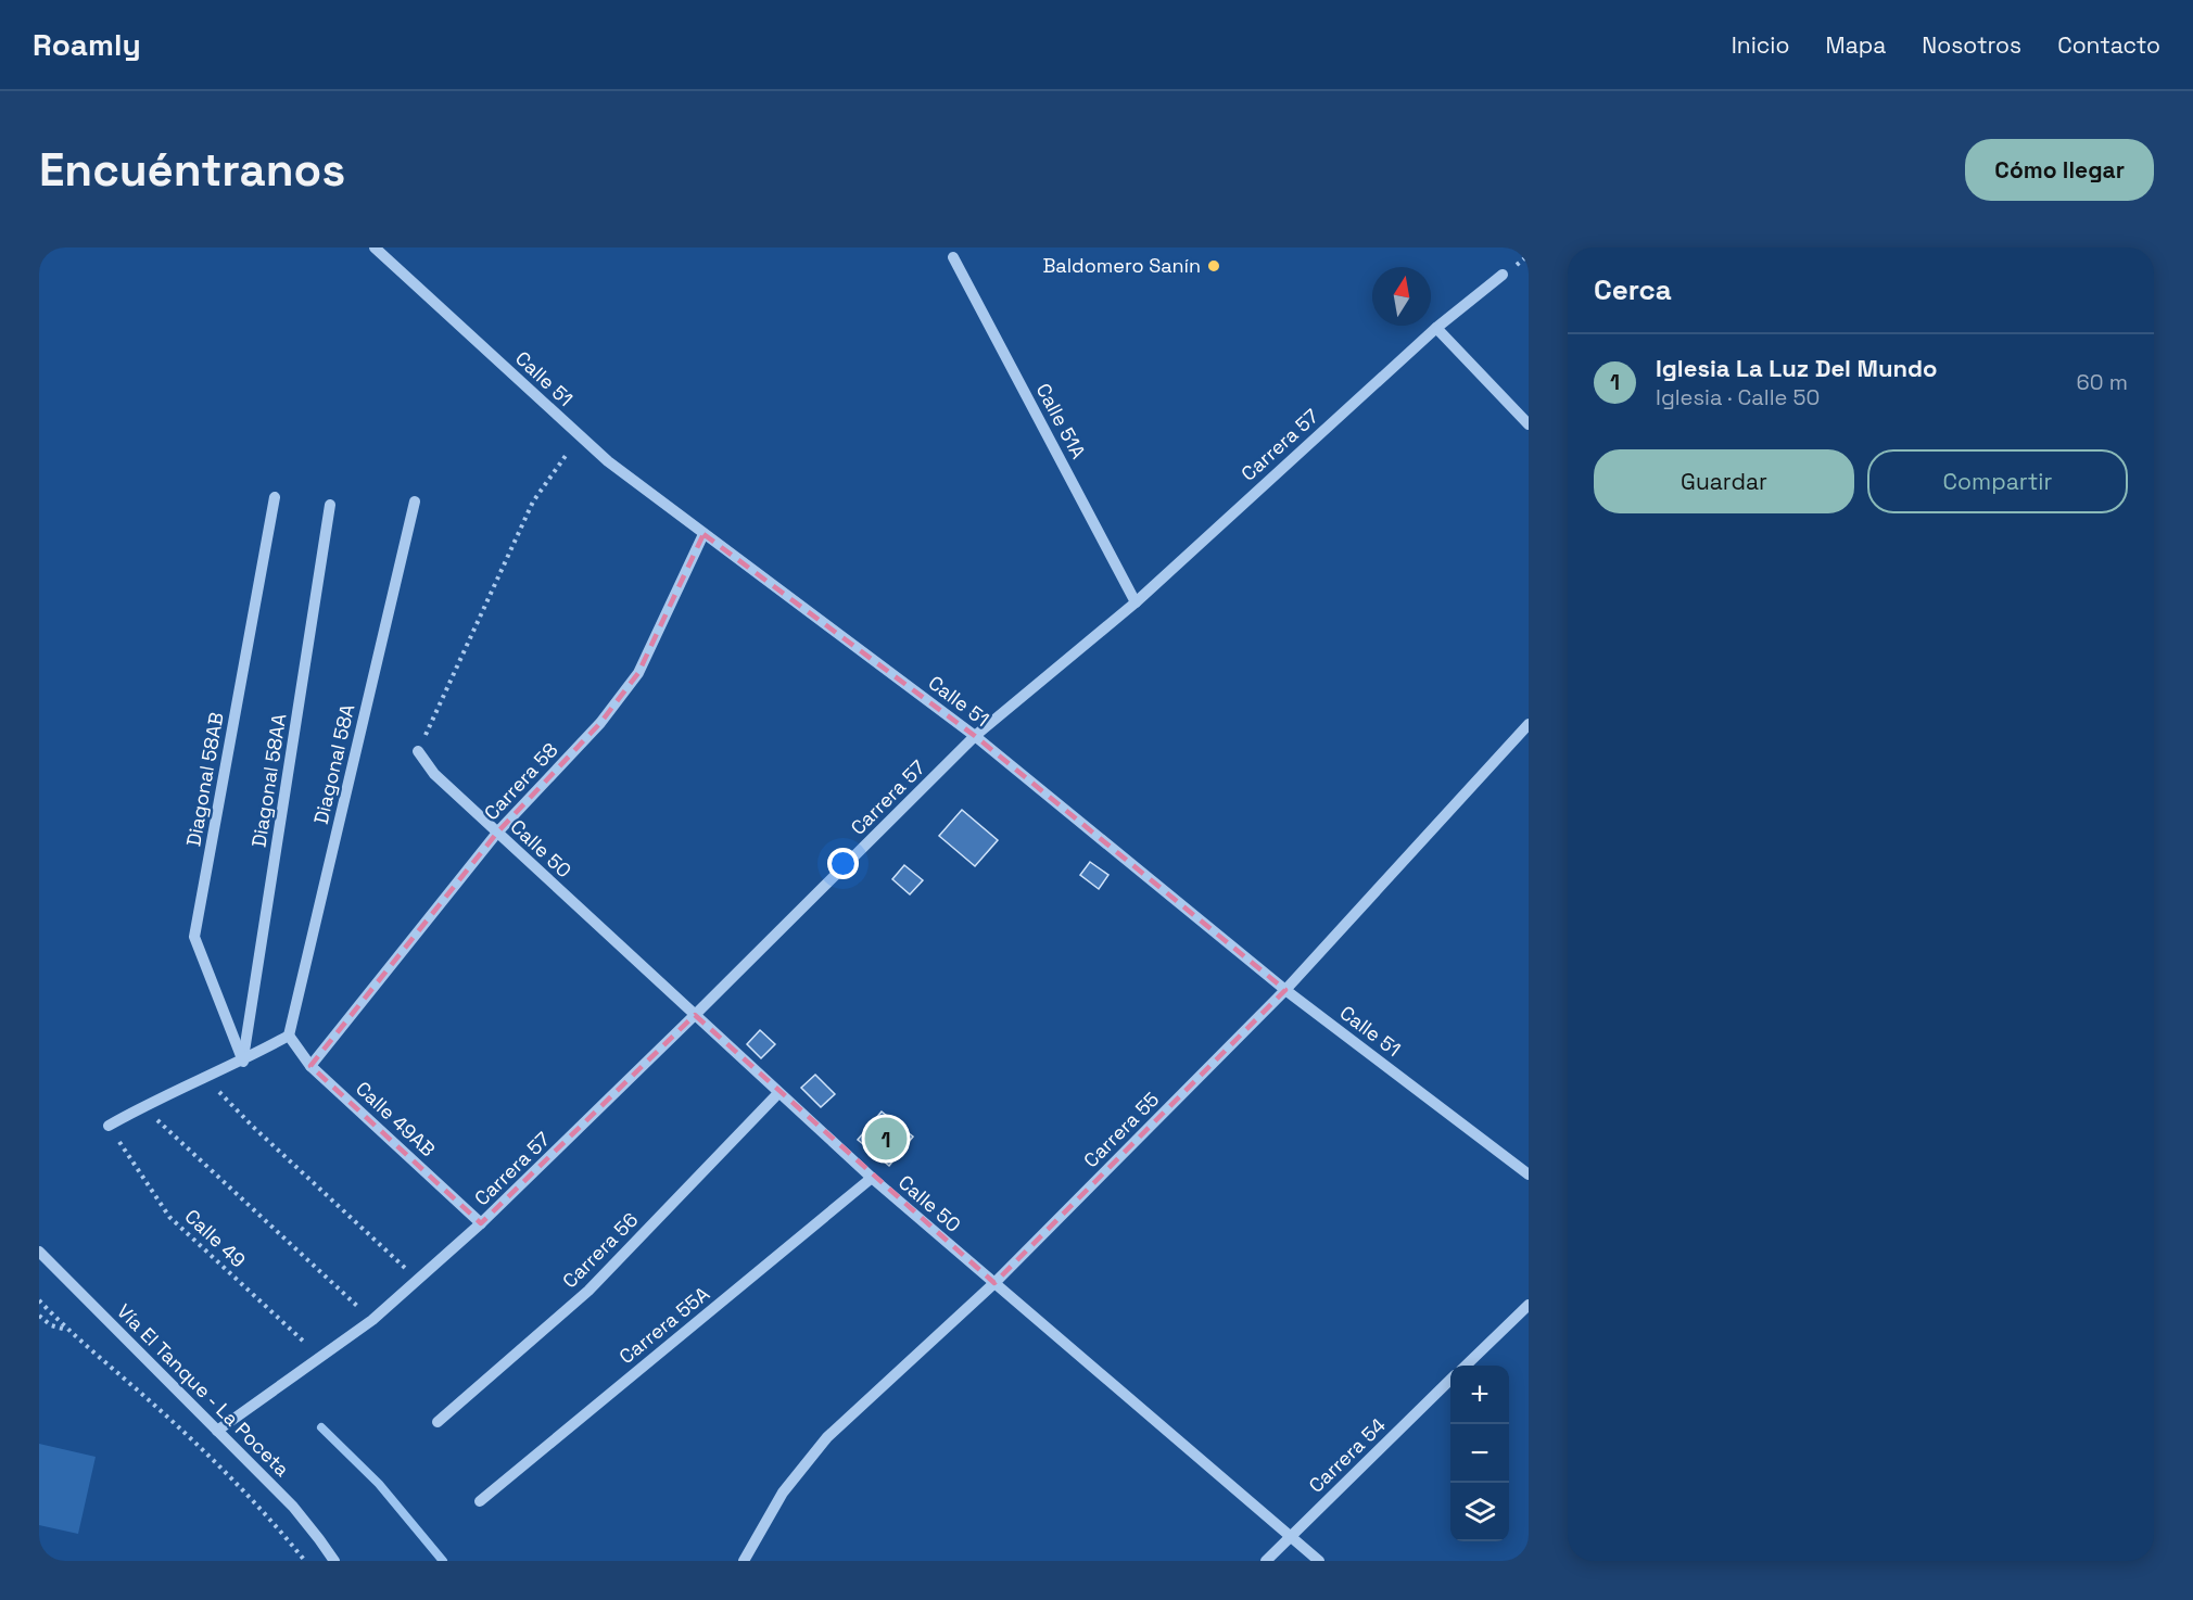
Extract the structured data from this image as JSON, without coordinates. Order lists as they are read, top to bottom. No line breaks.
{"streets":{"street":["Calle 51","Calle 51A","Carrera 57","Diagonal 58A","Diagonal 58AB","Diagonal 58AA","Carrera 58","Calle 50","Calle 49AB","Carrera 55","Carrera 56","Carrera 55A","Vía El Tanque - La Poceta","Carrera 54"],"path":["Calle 49"]},"crossings":[["Calle 51","Carrera 57"],["Calle 51","Carrera 58"],["Calle 51","Carrera 55"],["Calle 51A","Carrera 57"],["Carrera 57","Calle 50"],["Carrera 57","Calle 49AB"],["Carrera 57","Calle 49"],["Carrera 57","Vía El Tanque - La Poceta"],["Diagonal 58A","Calle 49AB"],["Diagonal 58AB","Diagonal 58AA"],["Carrera 58","Calle 50"],["Carrera 58","Calle 49AB"],["Calle 50","Carrera 55"],["Calle 50","Carrera 56"],["Calle 50","Carrera 55A"],["Calle 50","Carrera 54"]],"places":["Baldomero Sanín"],"north":"top","page":{"header":"Roamly","nav":["Inicio","Mapa","Nosotros","Contacto"],"buttons":["Cómo llegar",["Guardar","Compartir"]],"title":"Encuéntranos","heading":"Cerca","list":[{"mark":"1","name":"Iglesia La Luz Del Mundo","note":"Iglesia · Calle 50","value":"60 m"}],"pins":"1","map_buttons":["+","−"]}}
